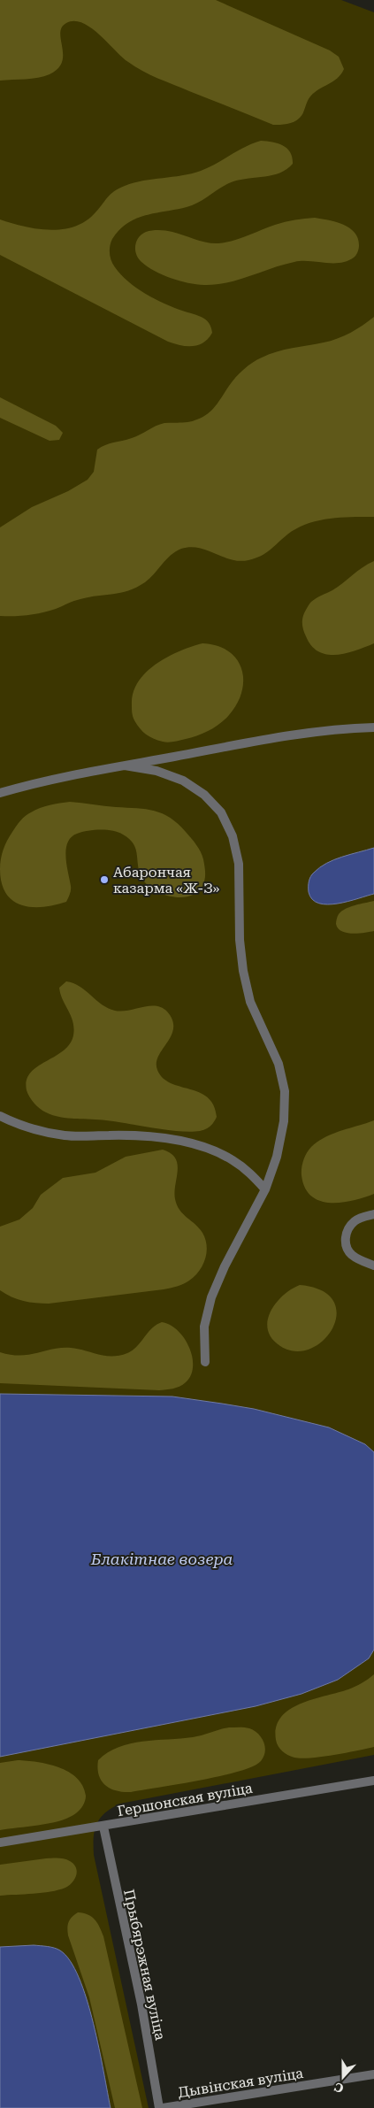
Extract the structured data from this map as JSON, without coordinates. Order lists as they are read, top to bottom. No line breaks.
{"streets":{"street":["Гершонская вуліца","Прыбярэжная вуліца","Дывінская вуліца"]},"crossings":[["Гершонская вуліца","Прыбярэжная вуліца"]],"water":["Блакітнае возера"],"places":["Абарончая казарма «Ж-З»"],"north":"bottom"}
